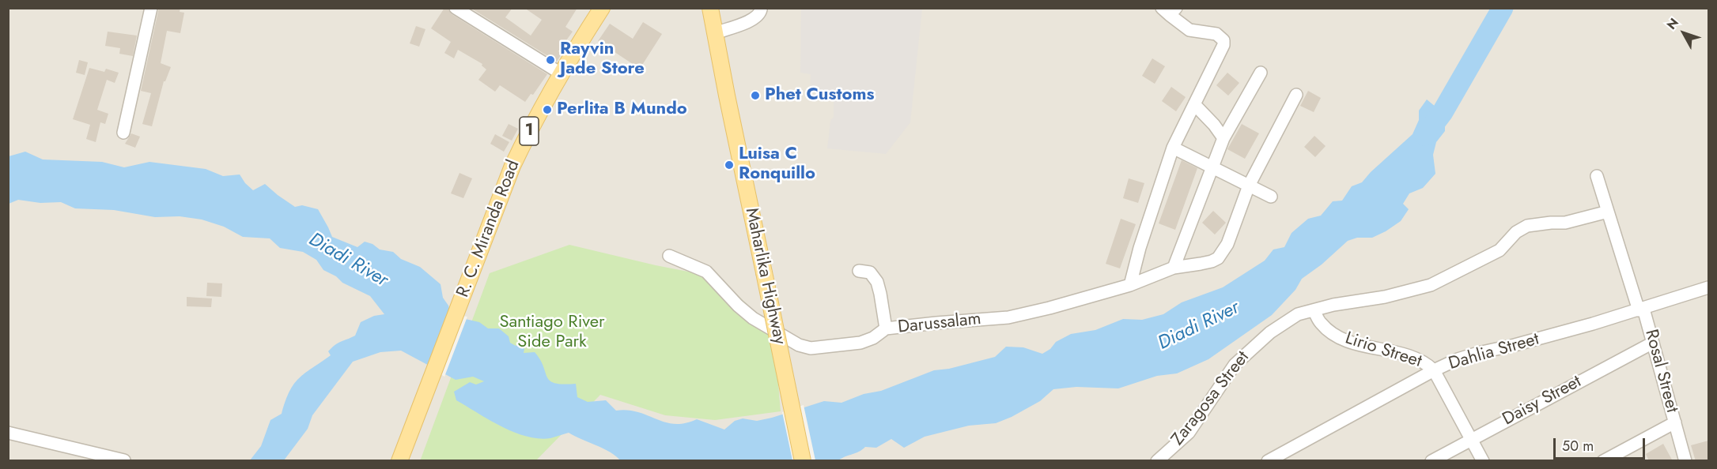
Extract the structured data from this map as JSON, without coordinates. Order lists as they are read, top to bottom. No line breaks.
{"streets":{"main road":["1","R. C. Miranda Road","Maharlika Highway"],"street":["Darussalam","Lirio Street","Dahlia Street","Rosal Street","Zaragosa Street","Daisy Street"]},"crossings":[["Lirio Street","Dahlia Street"],["Lirio Street","Zaragosa Street"],["Dahlia Street","Rosal Street"],["Rosal Street","Zaragosa Street"],["Rosal Street","Daisy Street"]],"water":["Diadi River"],"parks":["Santiago River Side Park"],"places":["Rayvin Jade Store","Phet Customs","Perlita B Mundo","Luisa C Ronquillo"],"scale_bar":"50 m","north":"top left"}
